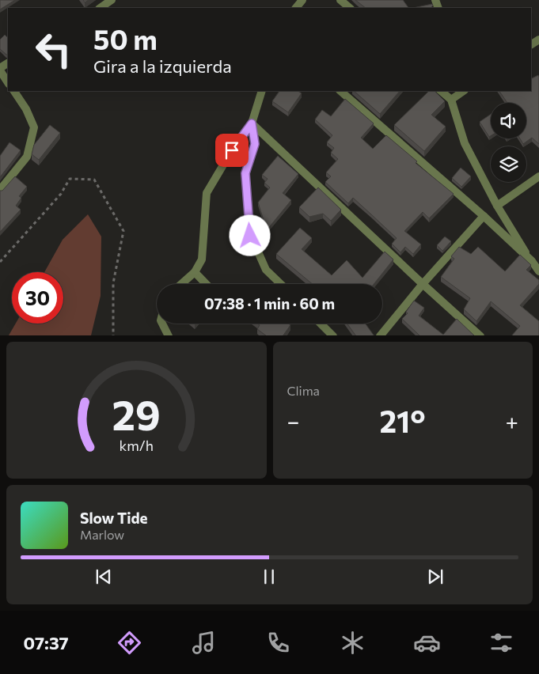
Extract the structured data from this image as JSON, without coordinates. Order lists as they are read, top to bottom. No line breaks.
{"page":{"turn":["50 m","Gira a la izquierda"],"limit":"30","trip":"07:38 · 1 min · 60 m","tile":"Clima","heat":["−","21°","+"],"song":["Slow Tide","Marlow"],"tabs":"07:37","gauge":["29","km/h"]}}
